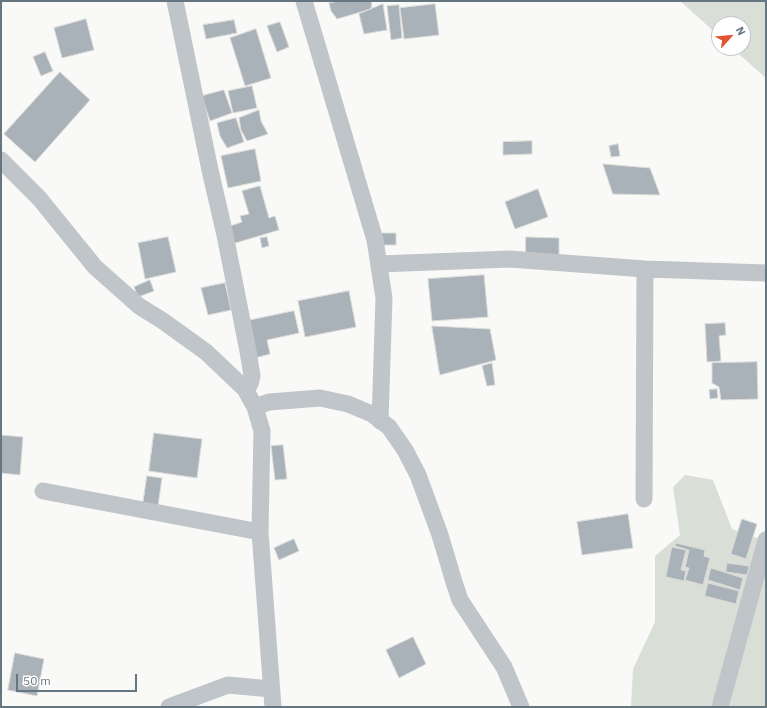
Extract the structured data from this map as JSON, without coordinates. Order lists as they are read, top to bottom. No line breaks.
{"scale_bar":"50 m","north":"top right"}
